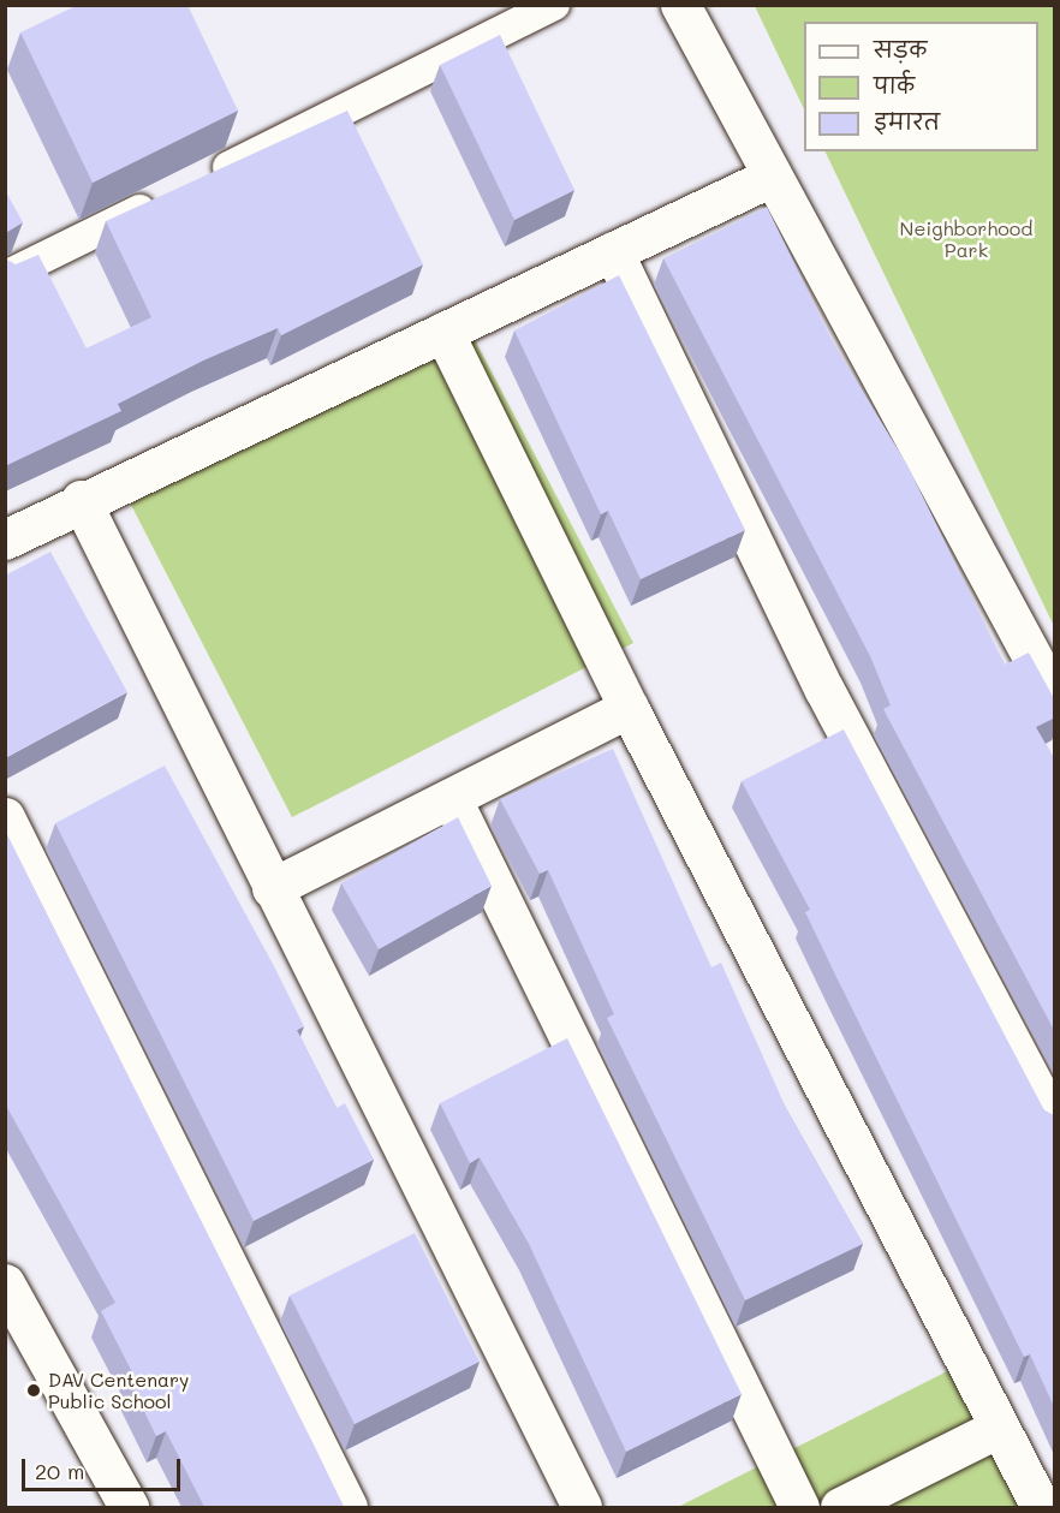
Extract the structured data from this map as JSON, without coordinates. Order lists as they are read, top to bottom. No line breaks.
{"parks":["Neighborhood Park"],"places":["DAV Centenary Public School"],"legend":["सड़क","पार्क","इमारत"],"scale_bar":"20 m"}
